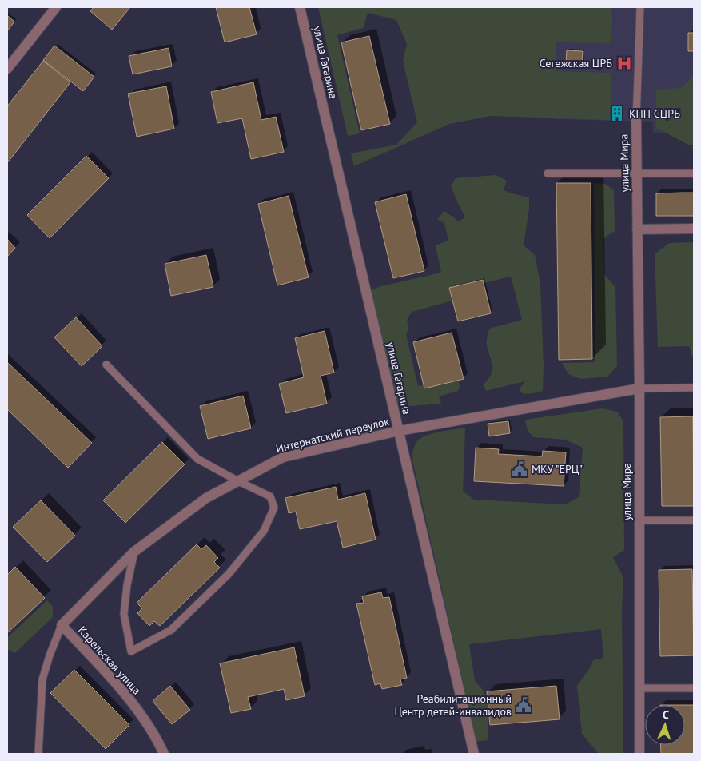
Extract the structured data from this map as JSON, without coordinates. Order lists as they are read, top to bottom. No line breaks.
{"streets":{"street":["улица Гагарина","улица Мира","Интернатский переулок","Карельская улица"]},"crossings":[["улица Гагарина","Интернатский переулок"],["улица Мира","Интернатский переулок"],["Интернатский переулок","Карельская улица"]],"places":{"hospital":["Сегежская ЦРБ"],"building":["КПП СЦРБ"],"public building":["МКУ \"ЕРЦ\"","Реабилитационный Центр детей-инвалидов"]},"north":"top"}
